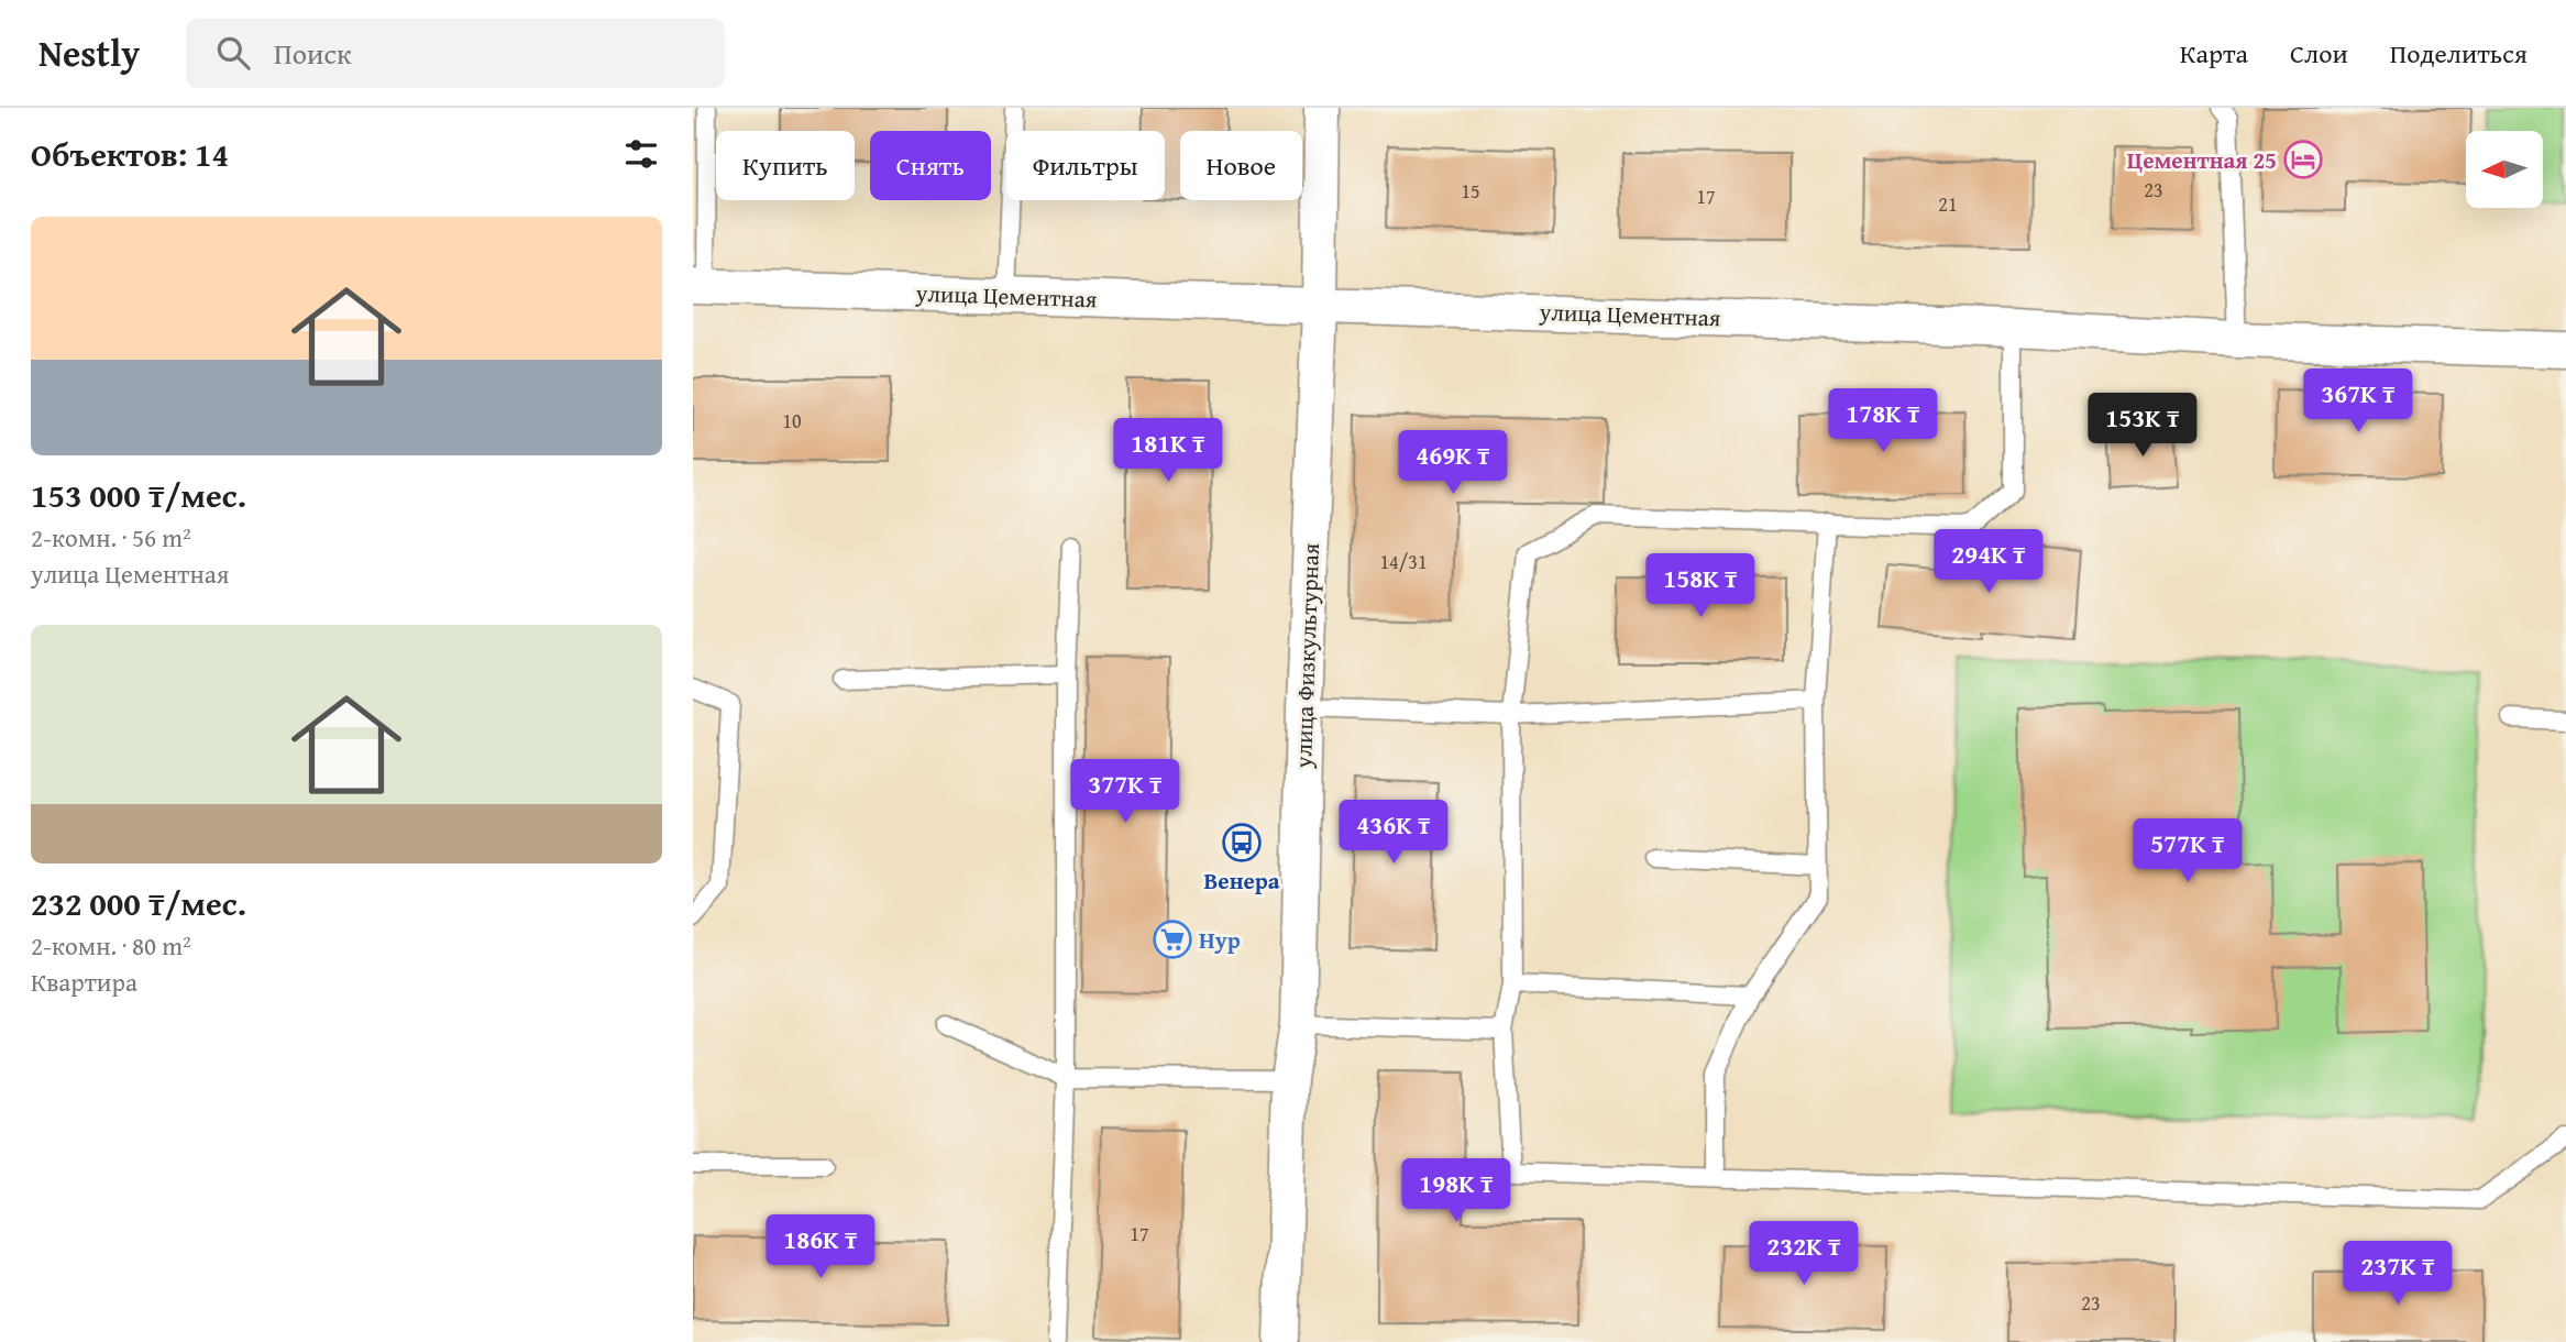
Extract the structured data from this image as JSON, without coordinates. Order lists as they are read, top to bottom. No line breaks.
{"streets":{"street":["улица Цементная","улица Физкультурная"]},"crossings":[["улица Цементная","улица Физкультурная"]],"places":{"hotel":["Цементная 25"],"bus stop":["Венера"],"supermarket":["Нур"]},"house_numbers":["23","15","17","21","10","14/31","17","23"],"north":"left","page":{"header":"Nestly","search":"Поиск","nav":["Карта","Слои","Поделиться"],"heading":"Объектов: 14","chip":["Купить","Снять","Фильтры","Новое"],"list":[{"name":"153 000 ₸/мес.","note":"2-комн. · 56 m² · улица Цементная"},{"name":"232 000 ₸/мес.","note":"2-комн. · 80 m² · Квартира"}],"price":["367K ₸","178K ₸","153K ₸","181K ₸","469K ₸","294K ₸","158K ₸","377K ₸","436K ₸","577K ₸","198K ₸","186K ₸","232K ₸","237K ₸"]}}
